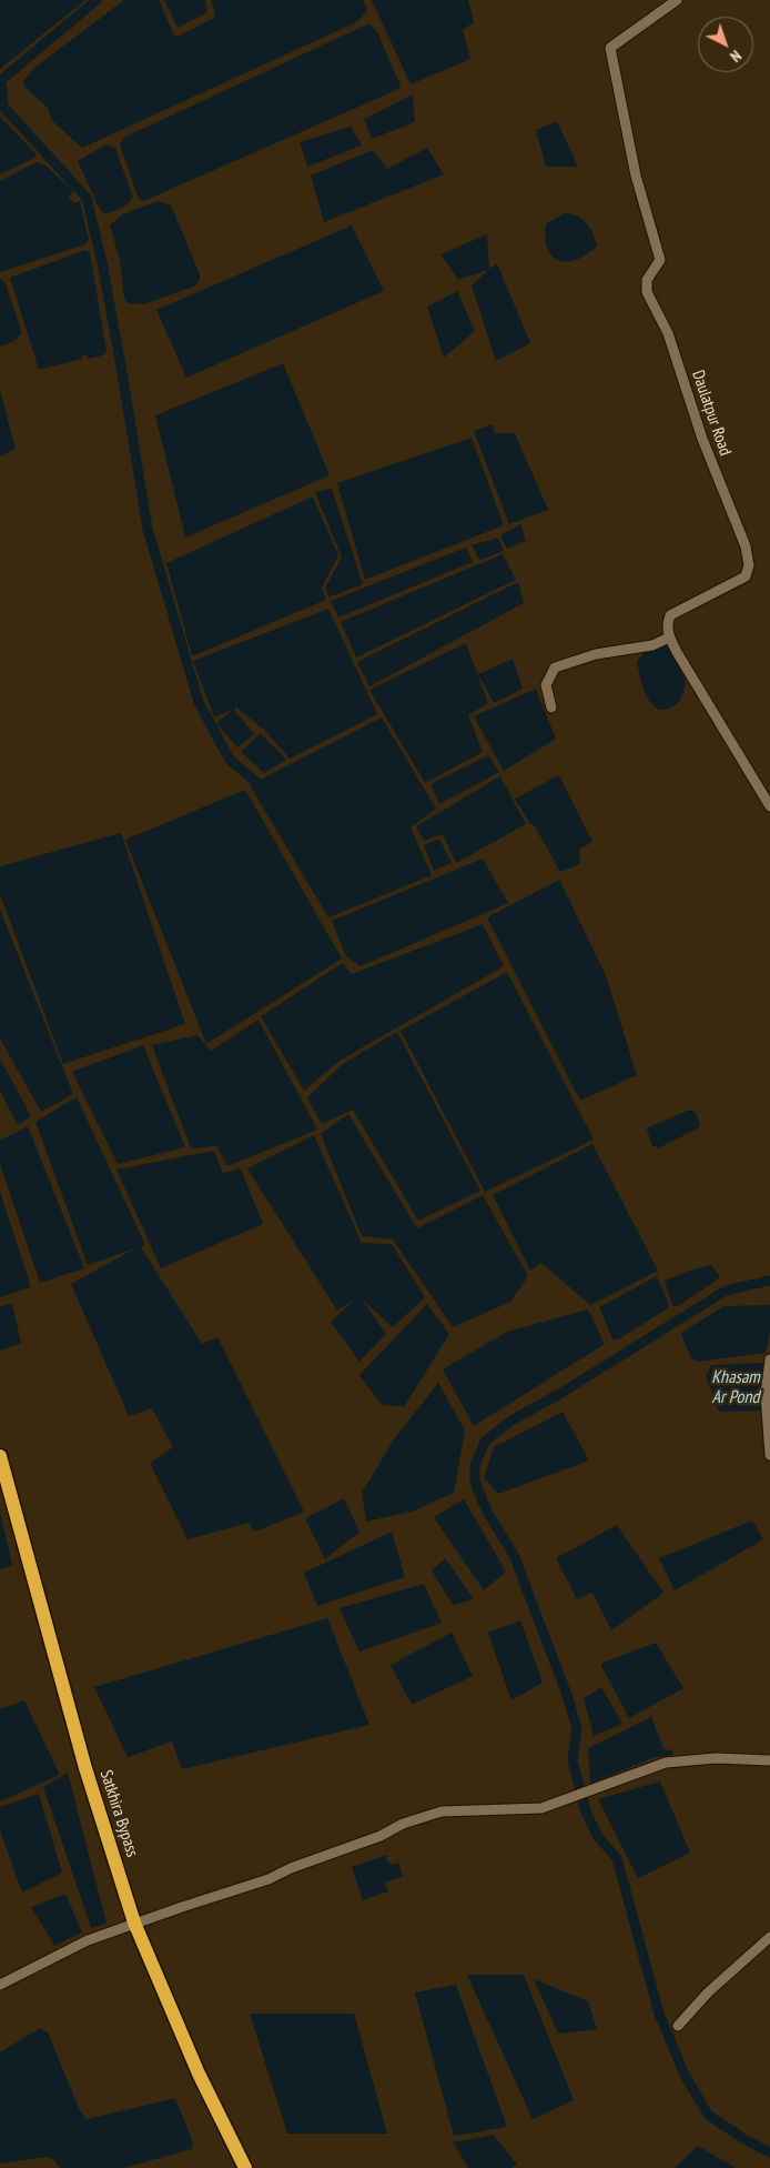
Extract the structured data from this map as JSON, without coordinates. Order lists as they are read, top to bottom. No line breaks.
{"streets":{"highway":["Satkhira Bypass"],"street":["Daulatpur Road"]},"water":["Khasam Ar Pond"],"north":"bottom right"}
